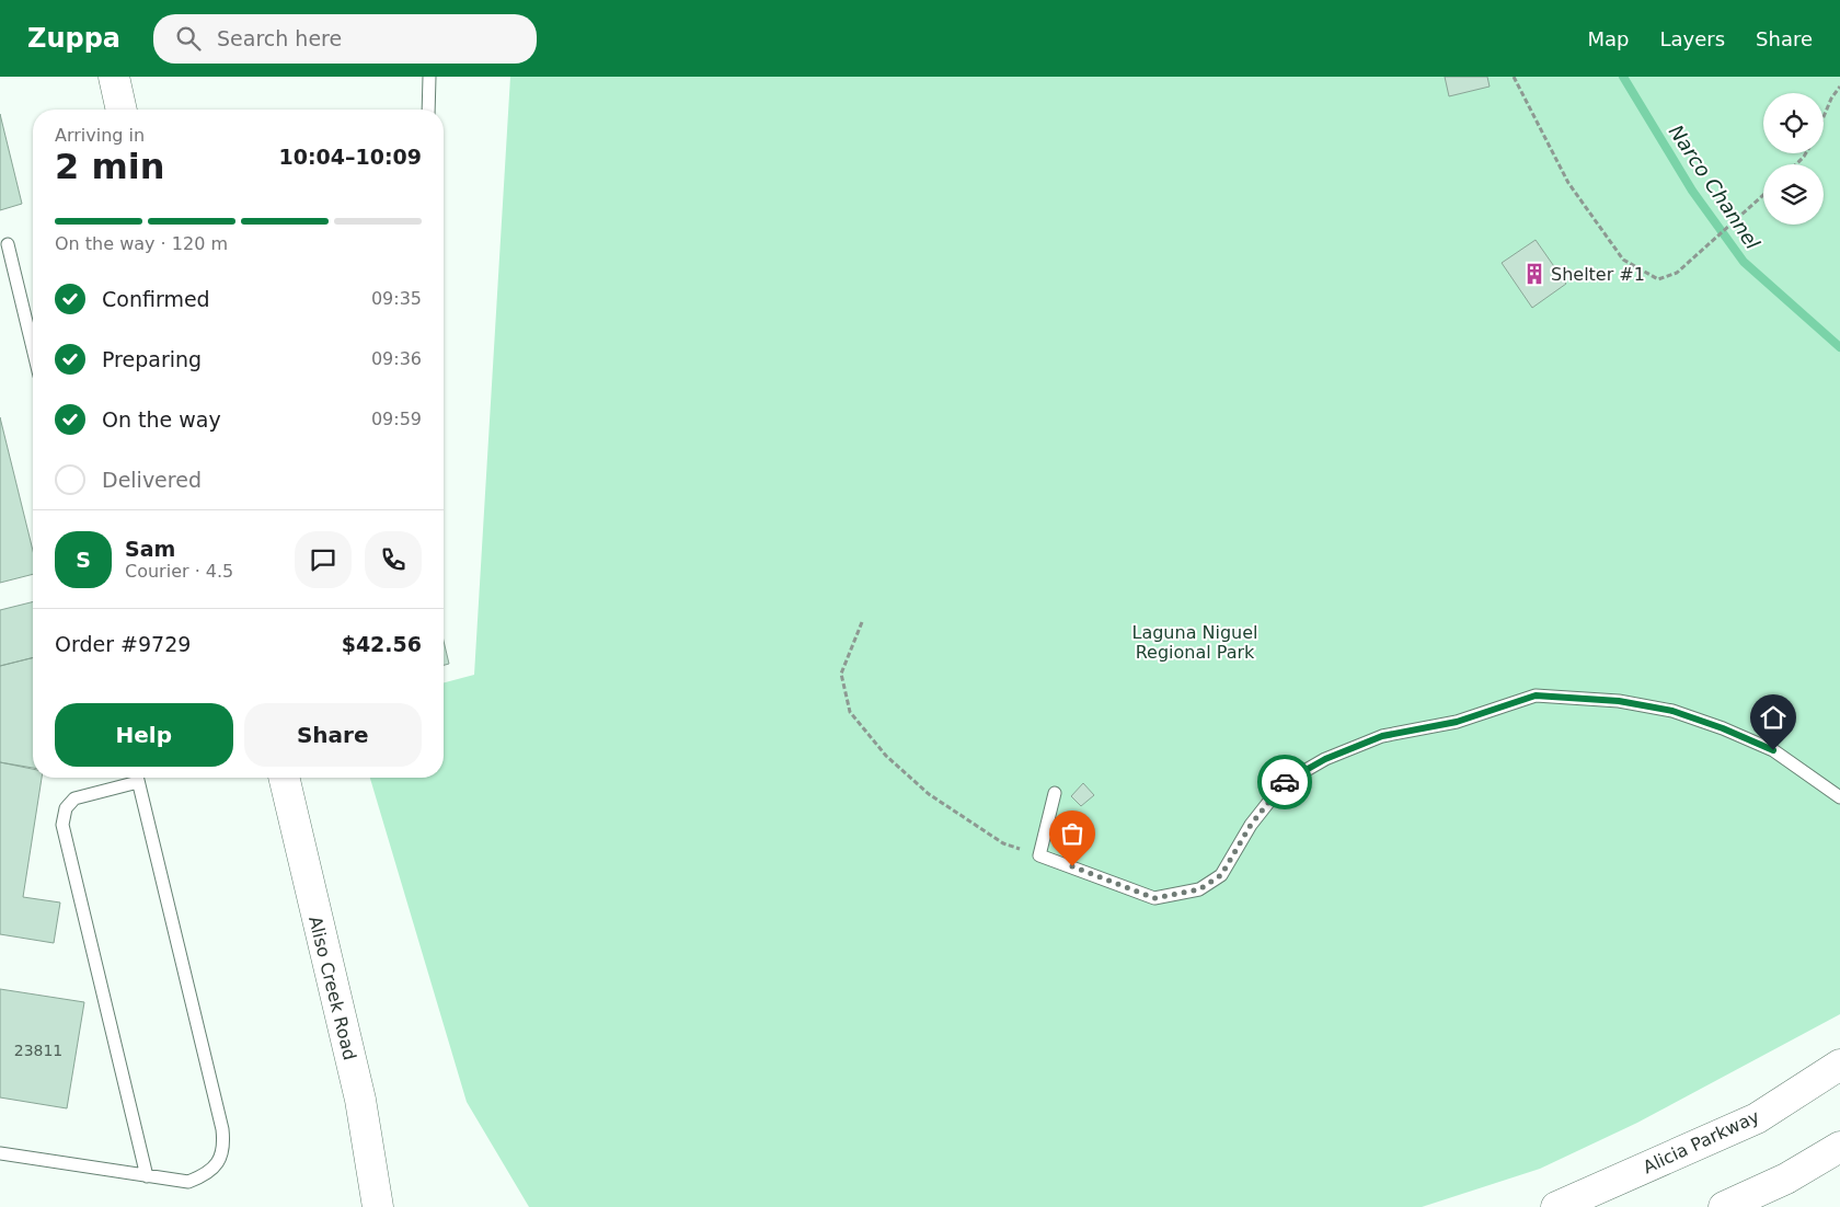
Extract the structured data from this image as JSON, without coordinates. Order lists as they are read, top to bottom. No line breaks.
{"streets":{"main road":["Aliso Creek Road","Alicia Parkway"]},"water":["Narco Channel"],"parks":["Laguna Niguel Regional Park"],"places":{"building":["Shelter #1"]},"house_numbers":["23811"],"page":{"header":"Zuppa","search":"Search here","nav":["Map","Layers","Share"],"heading":["2 min","Arriving in","10:04–10:09"],"panel":["Sam","Courier · 4.5","Order #9729","$42.56"],"bar":"On the way · 120 m","list":[["Confirmed","09:35"],["Preparing","09:36"],["On the way","09:59"],"Delivered"],"round":"S","buttons":["Help","Share"]}}
